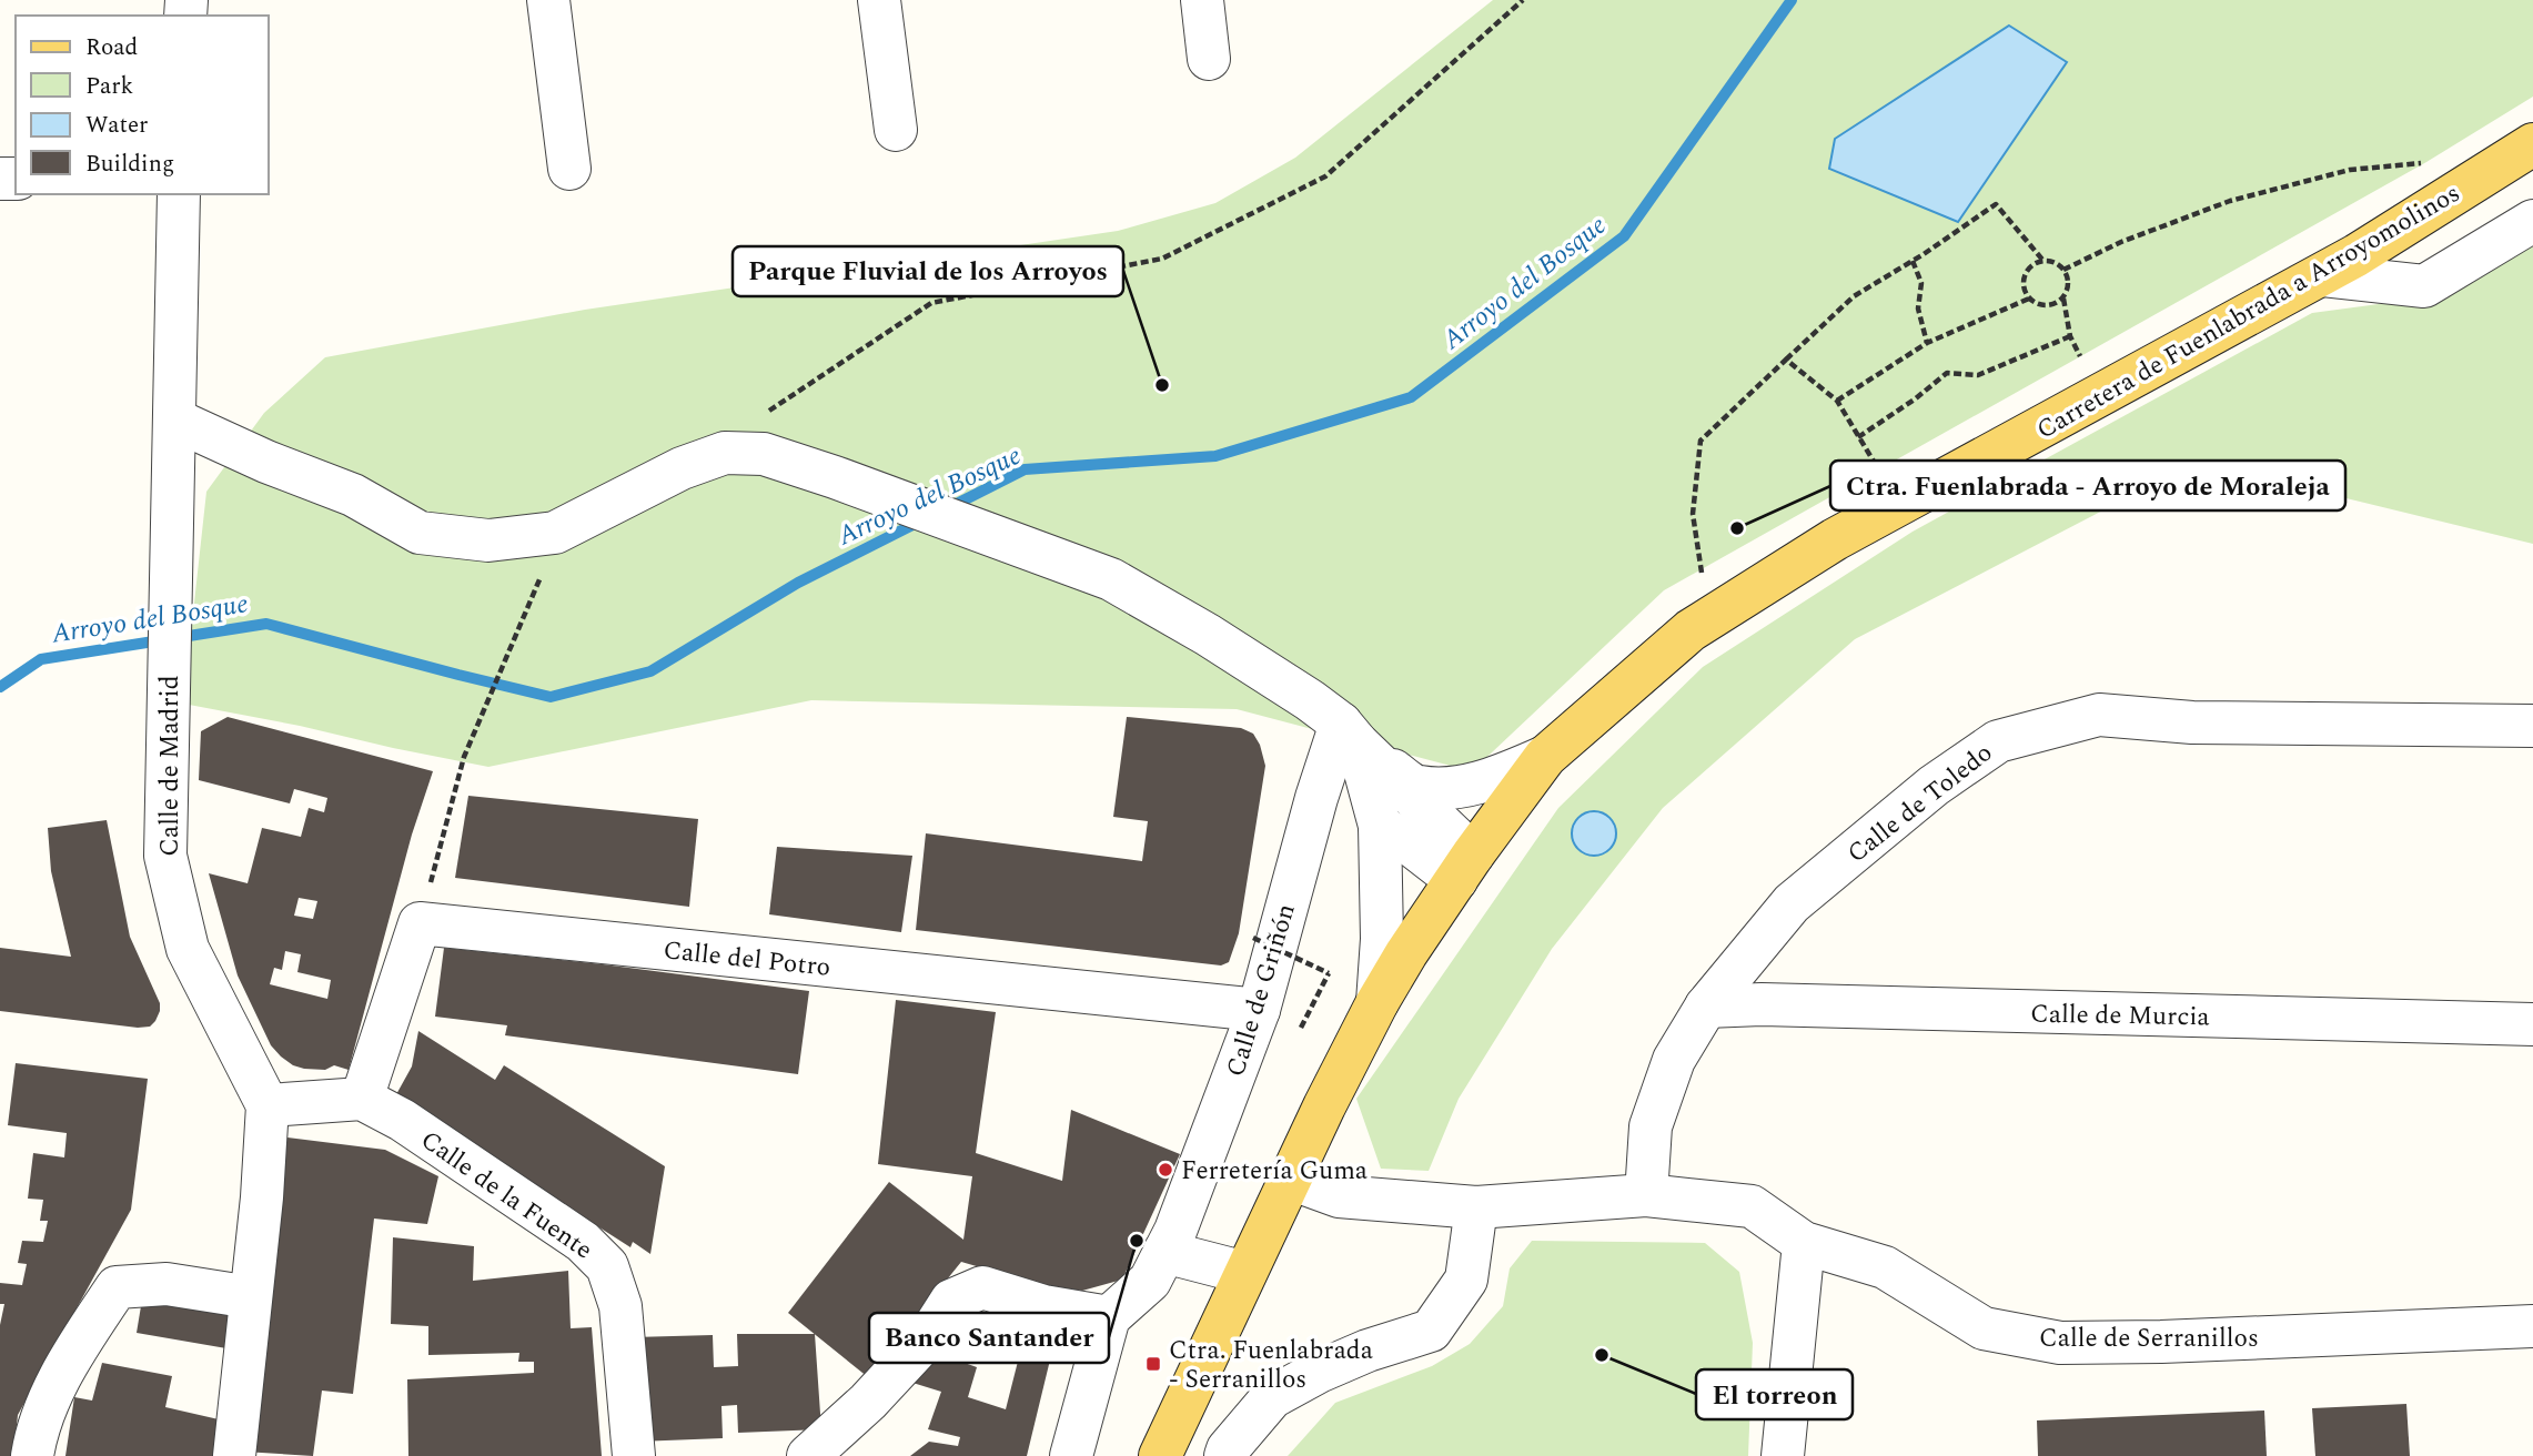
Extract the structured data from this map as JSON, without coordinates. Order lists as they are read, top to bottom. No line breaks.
{"streets":{"main road":["Carretera de Fuenlabrada a Arroyomolinos"],"street":["Calle de Madrid","Calle de Toledo","Calle del Potro","Calle de Griñón","Calle de Murcia","Calle de la Fuente","Calle de Serranillos"]},"crossings":[["Carretera de Fuenlabrada a Arroyomolinos","Calle de Serranillos"],["Calle de Toledo","Calle de Murcia"],["Calle de Toledo","Calle de Serranillos"],["Calle del Potro","Calle de Griñón"]],"water":["Arroyo del Bosque"],"places":{"other":["Parque Fluvial de los Arroyos","Ctra. Fuenlabrada - Arroyo de Moraleja","Ferretería Guma","Banco Santander","El torreon"],"transit":["Ctra. Fuenlabrada - Serranillos"]},"legend":["Road","Park","Water","Building"]}
